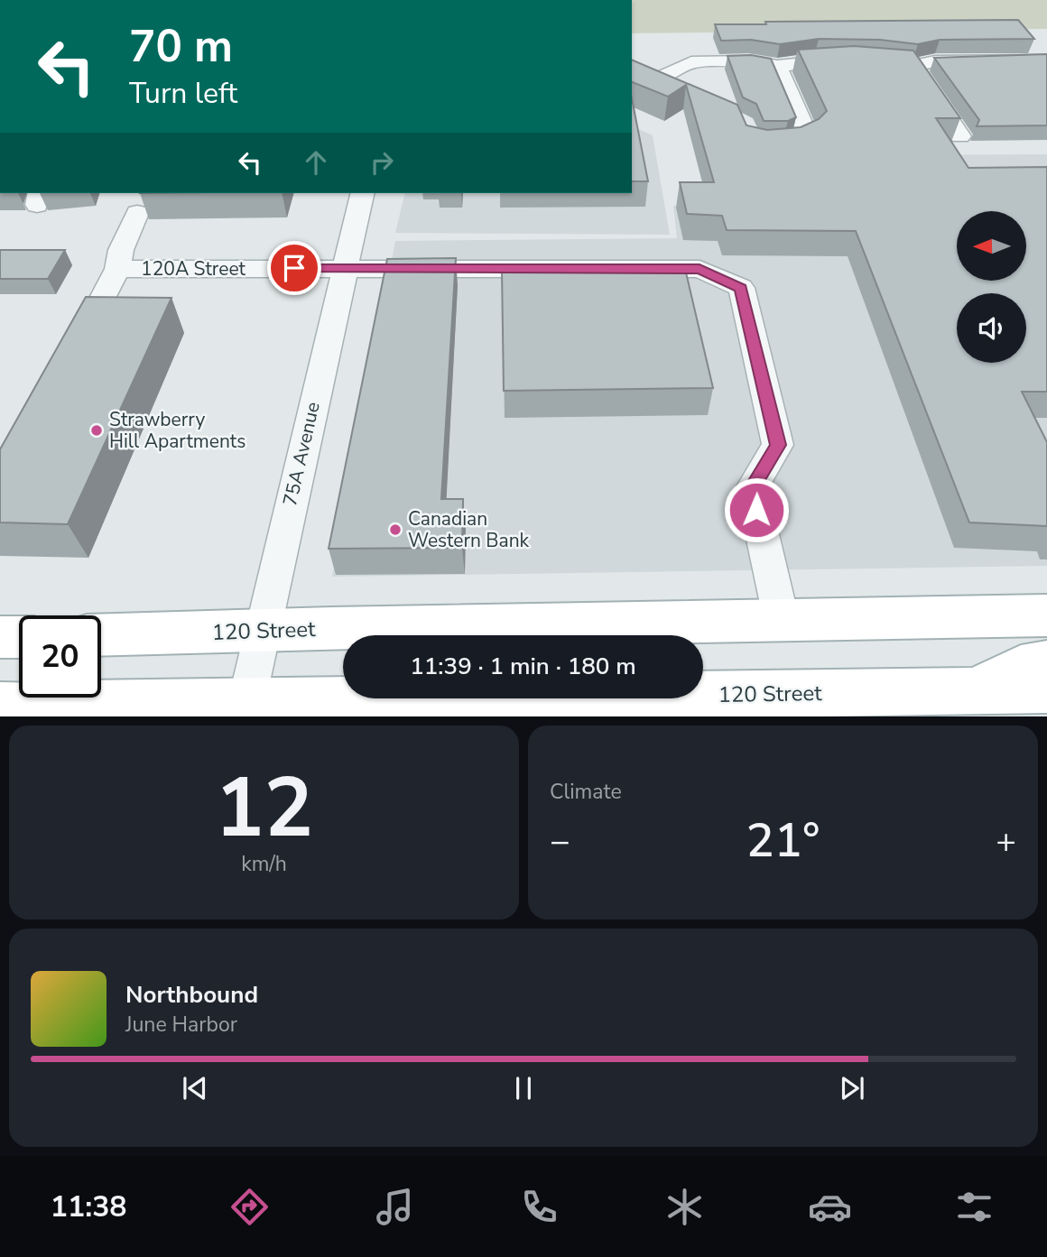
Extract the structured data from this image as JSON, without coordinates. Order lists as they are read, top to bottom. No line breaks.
{"streets":{"main road":["120 Street"],"street":["120A Street","75A Avenue"]},"crossings":[["120A Street","75A Avenue"],["120A Street","120 Street"],["75A Avenue","120 Street"]],"places":["Strawberry Hill Apartments","Canadian Western Bank"],"north":"left","page":{"turn":["70 m","Turn left"],"limit":"20","trip":"11:39 · 1 min · 180 m","tile":[["12","km/h"],"Climate"],"heat":["−","21°","+"],"song":["Northbound","June Harbor"],"tabs":"11:38"}}
